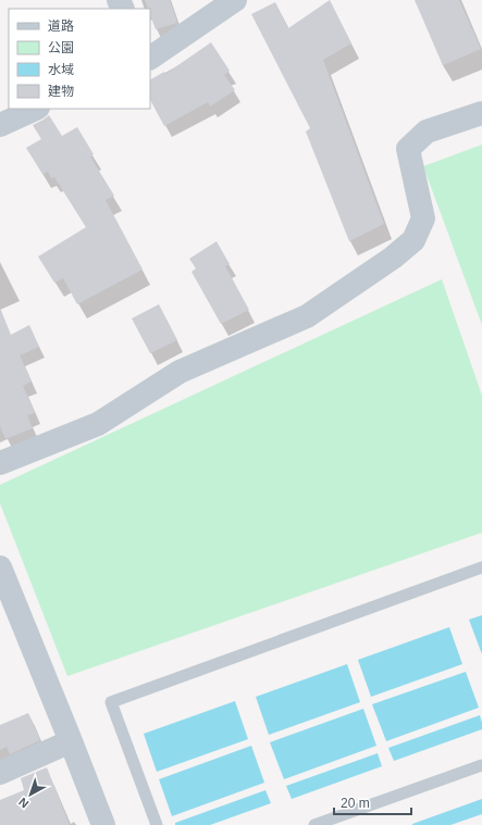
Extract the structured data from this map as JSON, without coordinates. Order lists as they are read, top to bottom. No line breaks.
{"legend":["道路","公園","水域","建物"],"scale_bar":"20 m","north":"bottom left"}
